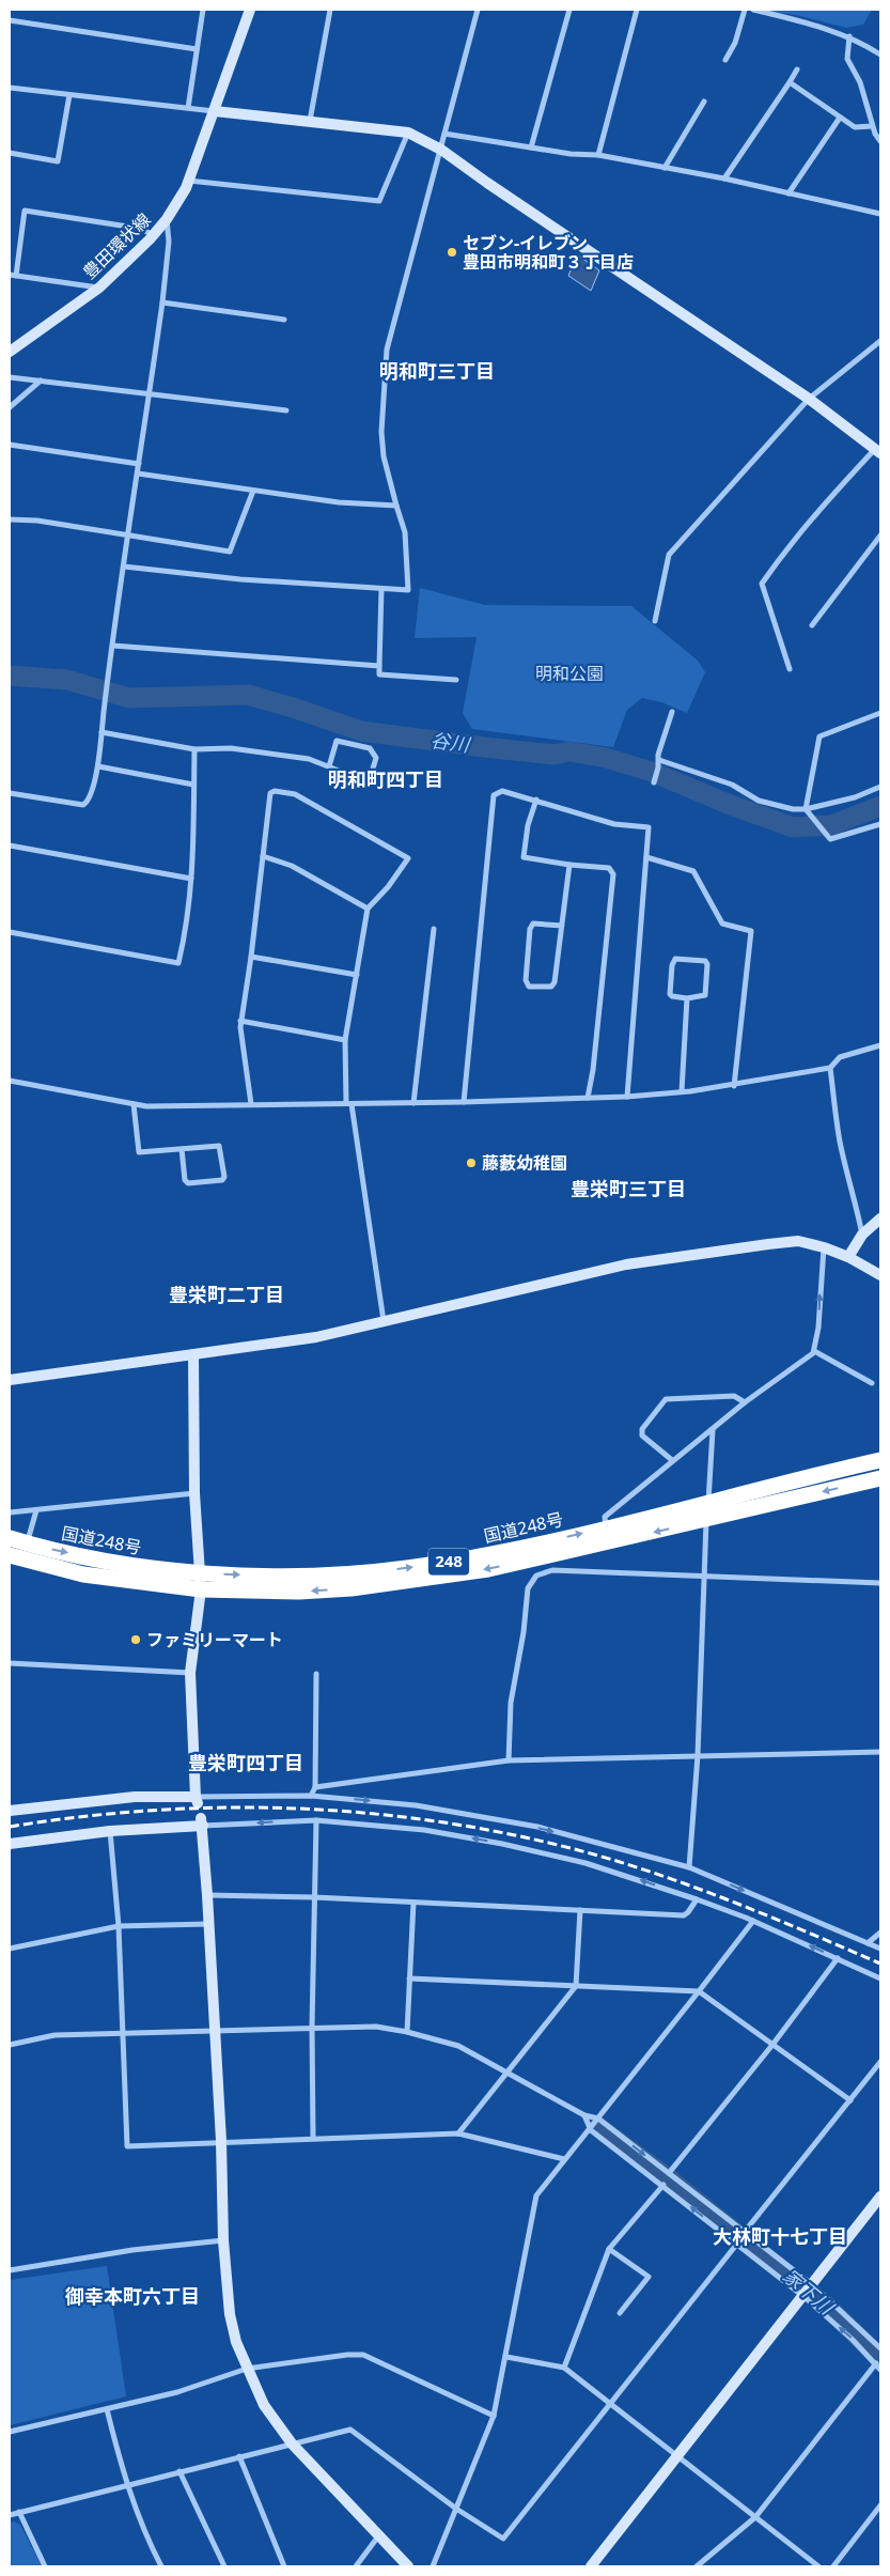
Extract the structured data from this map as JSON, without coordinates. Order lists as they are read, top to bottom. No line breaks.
{"streets":{"highway":["国道248号","248"],"street":["豊田環状線"]},"districts":["明和町三丁目","明和町四丁目","豊栄町三丁目","豊栄町二丁目","豊栄町四丁目","大林町十七丁目","御幸本町六丁目"],"water":["谷川","家下川"],"parks":["明和公園"],"places":["セブン-イレブン 豊田市明和町３丁目店","藤藪幼稚園","ファミリーマート"]}
